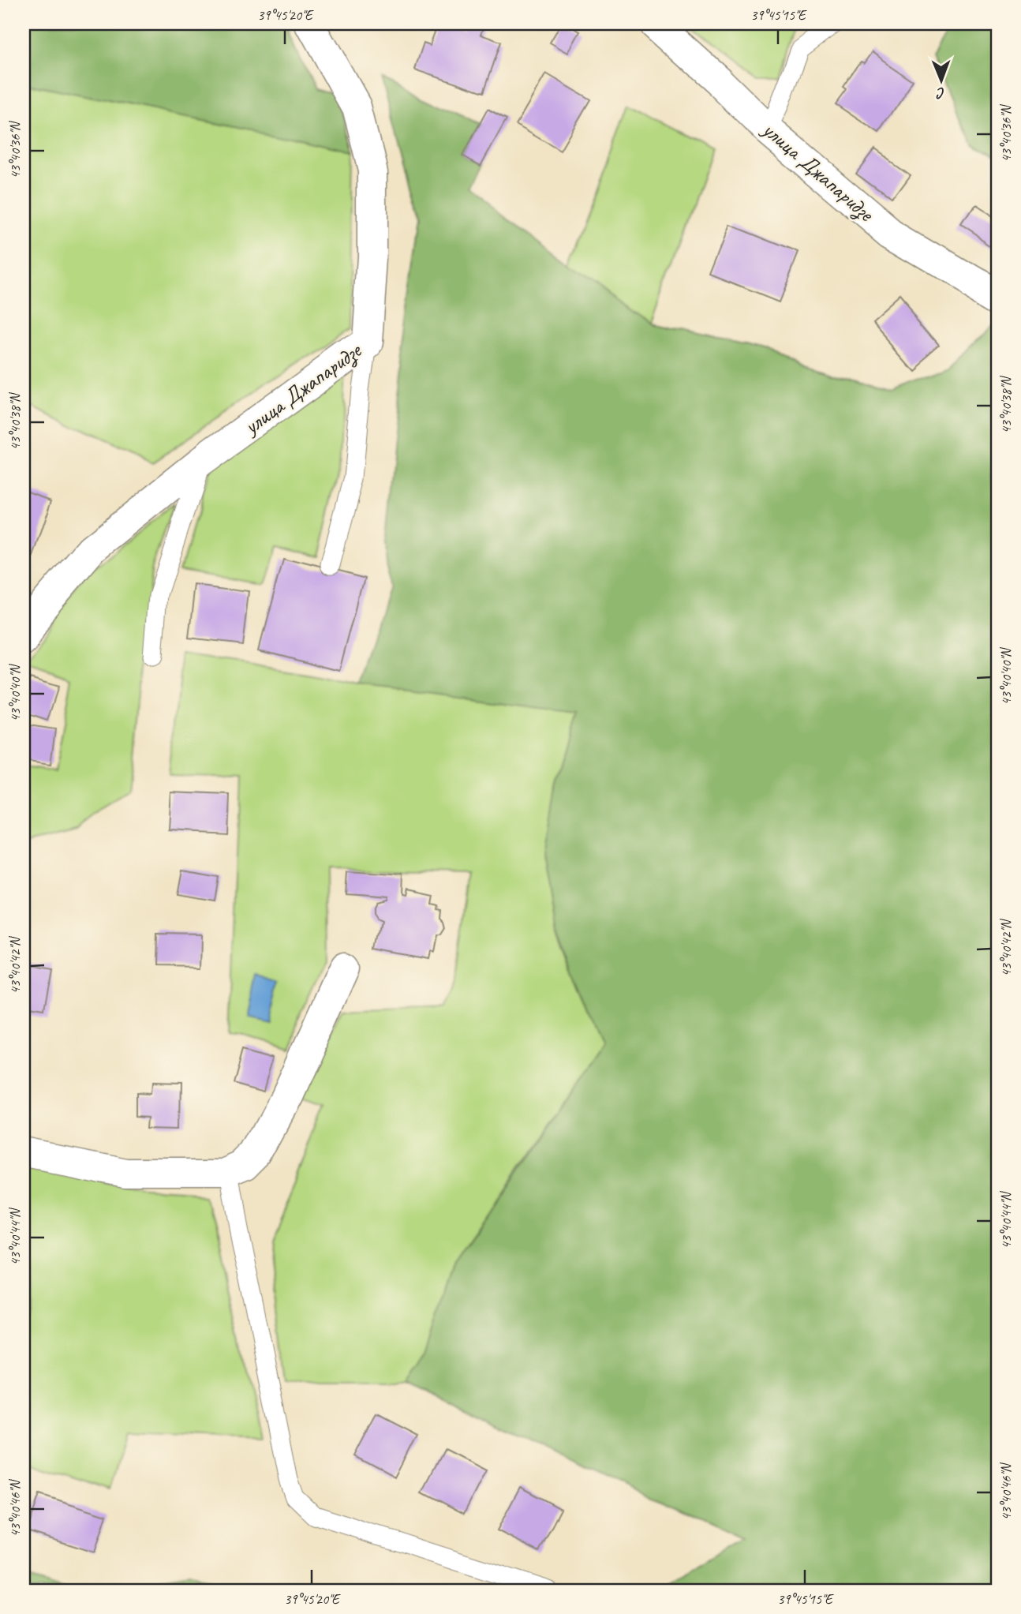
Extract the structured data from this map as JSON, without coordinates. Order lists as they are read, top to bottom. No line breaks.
{"streets":{"street":["улица Джапаридзе"]},"north":"bottom","coordinates":["39°45'20\"E","39°45'15\"E","43°40'36\"N","43°40'38\"N","43°40'40\"N","43°40'42\"N","43°40'44\"N","43°40'46\"N"]}
